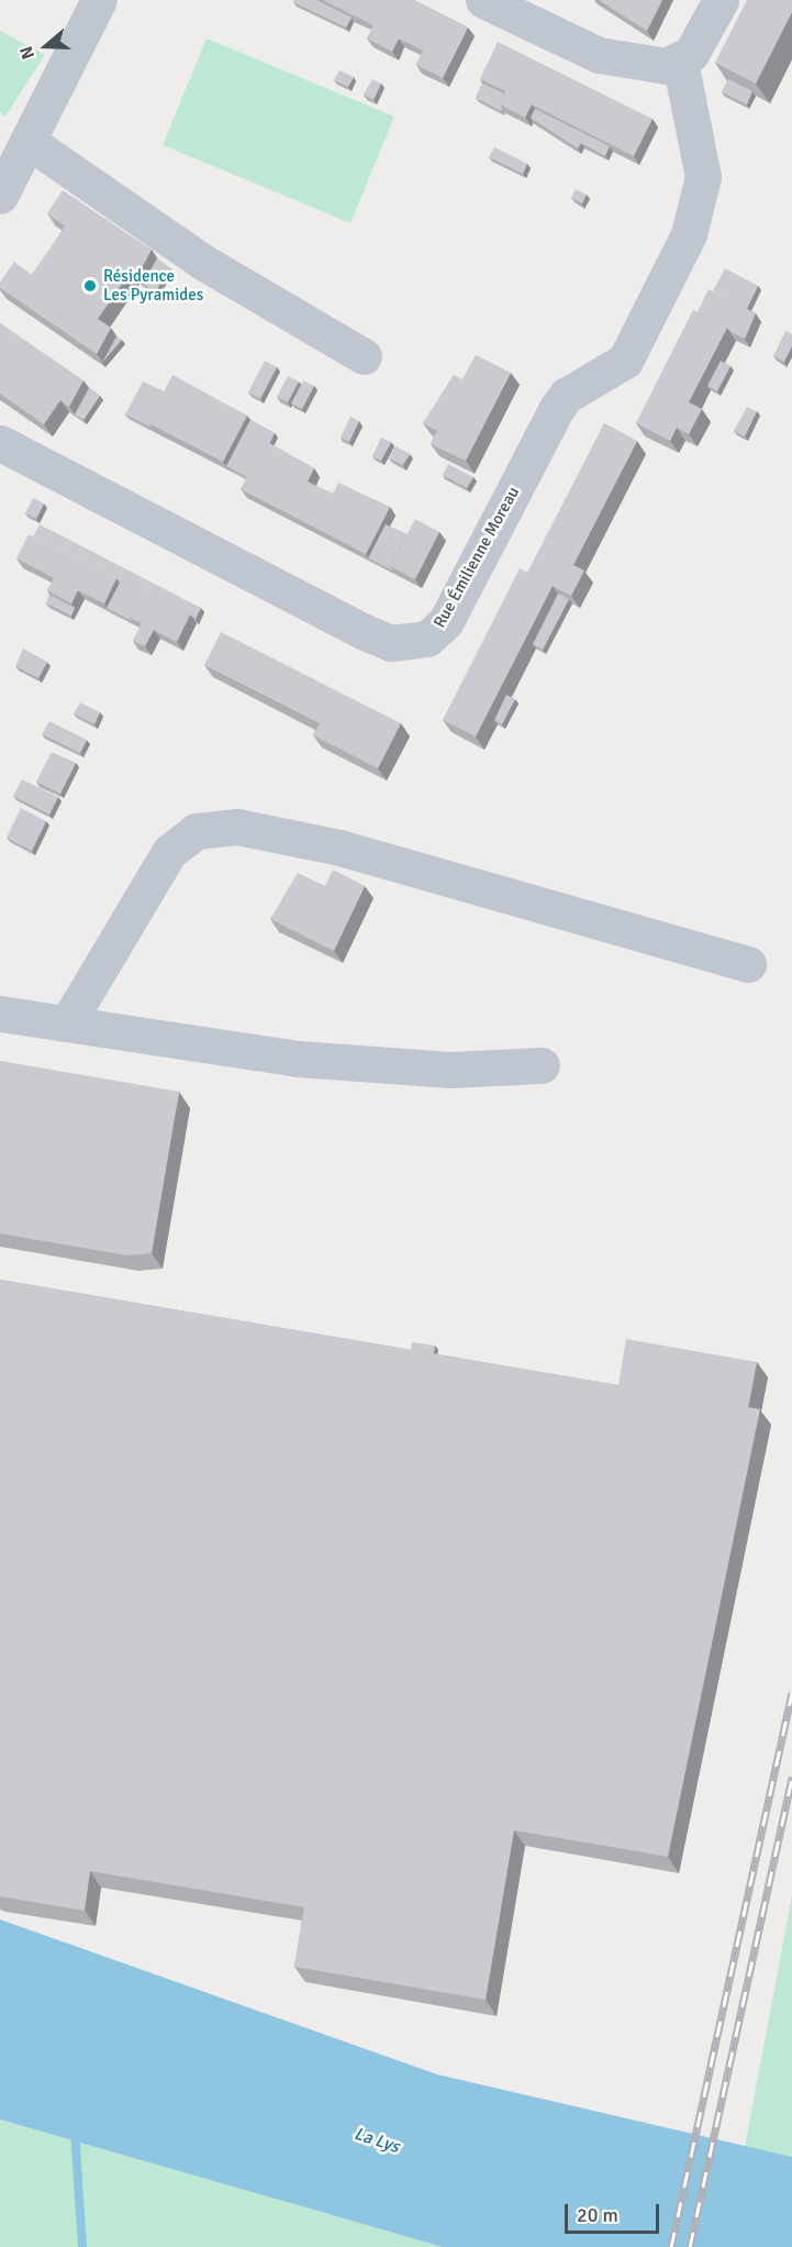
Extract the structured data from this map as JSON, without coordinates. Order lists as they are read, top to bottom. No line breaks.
{"streets":{"street":["Rue Émilienne Moreau"]},"water":["La Lys"],"places":["Résidence Les Pyramides"],"scale_bar":"20 m","north":"left"}
